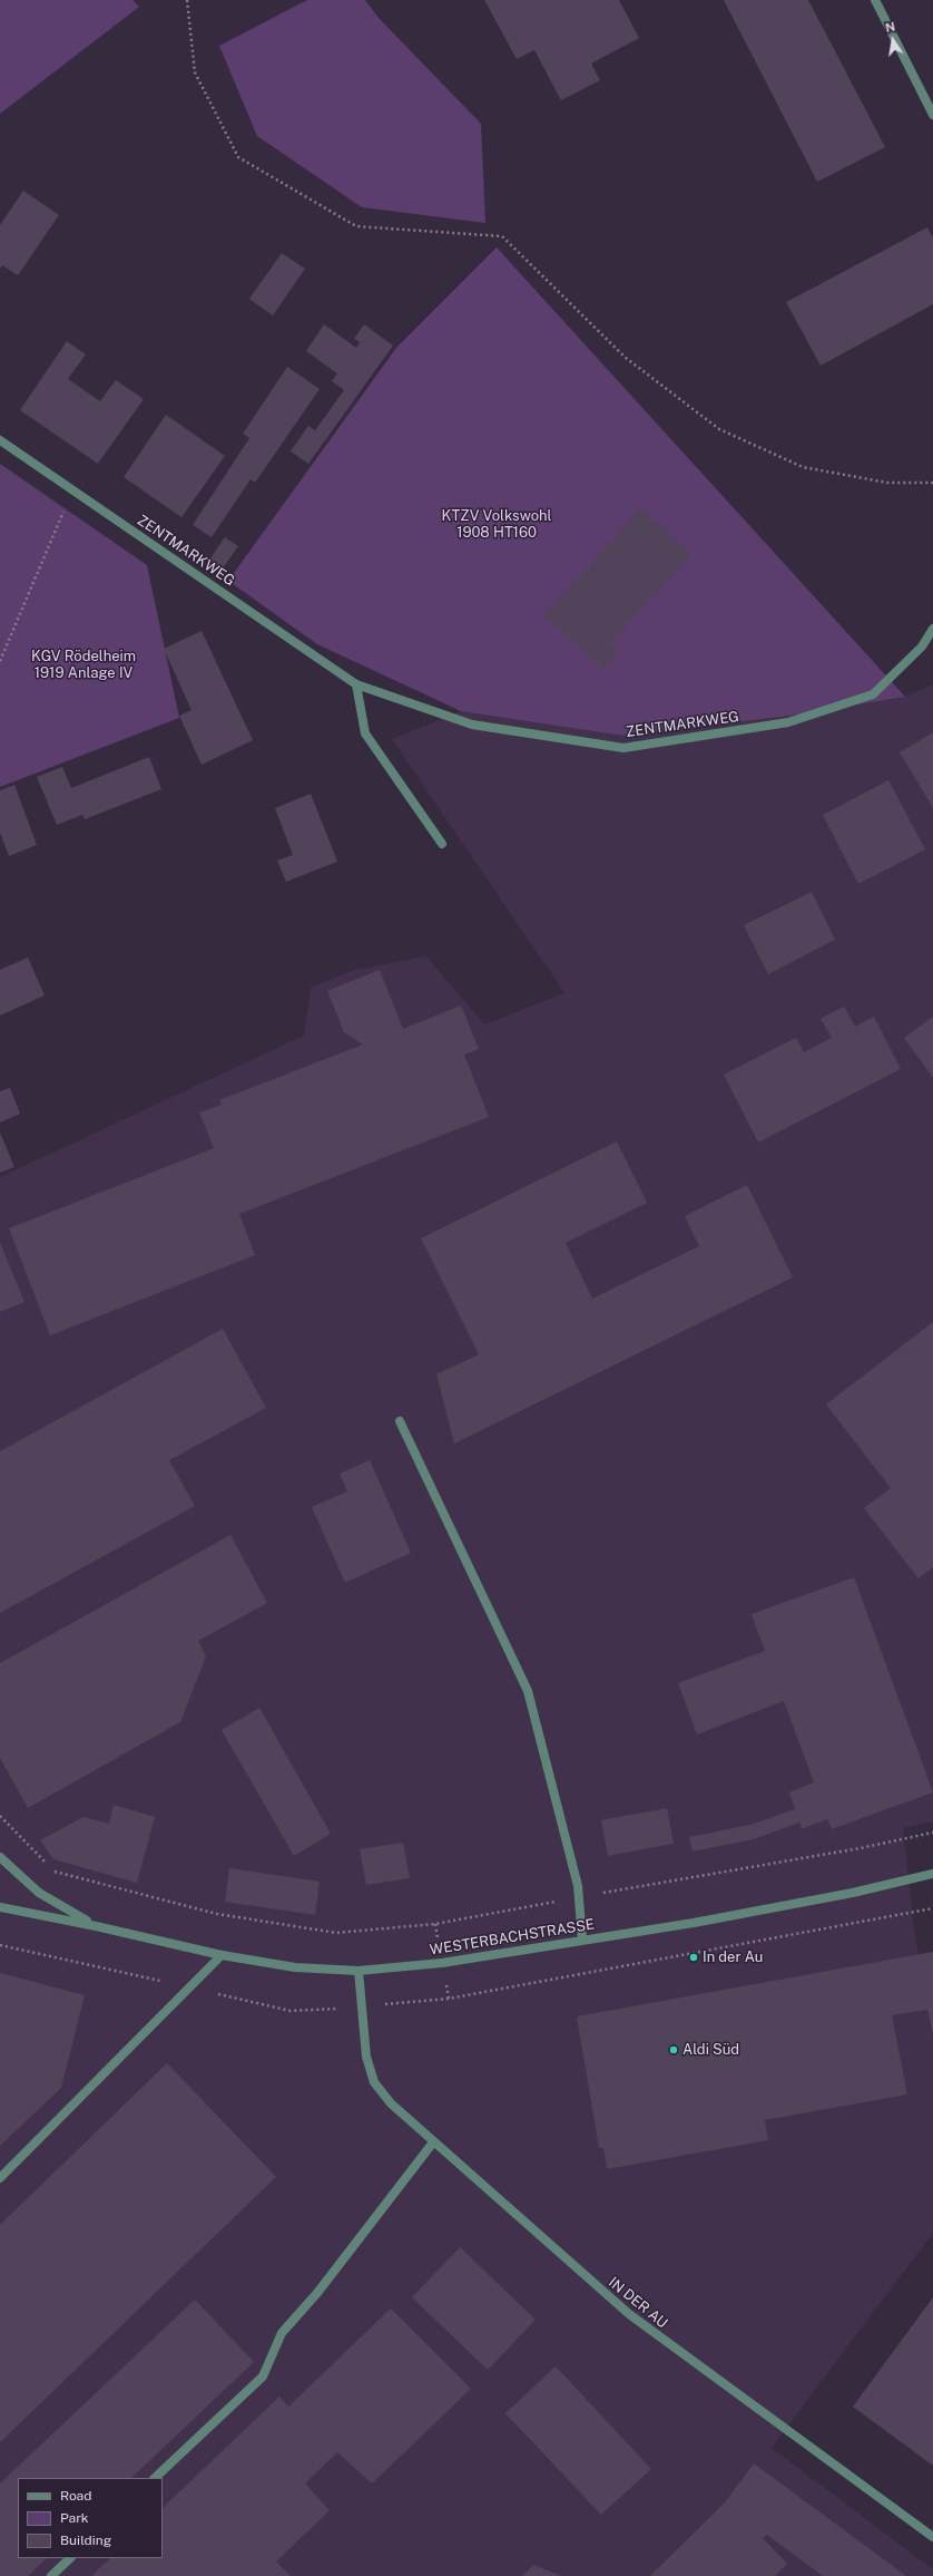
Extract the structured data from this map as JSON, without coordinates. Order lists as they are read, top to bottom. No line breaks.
{"streets":{"street":["ZENTMARKWEG","WESTERBACHSTRASSE","IN DER AU"]},"crossings":[["WESTERBACHSTRASSE","IN DER AU"]],"parks":["KTZV Volkswohl 1908 HT160","KGV Rödelheim 1919 Anlage IV"],"places":["In der Au","Aldi Süd"],"legend":["Road","Park","Building"],"north":"top"}
